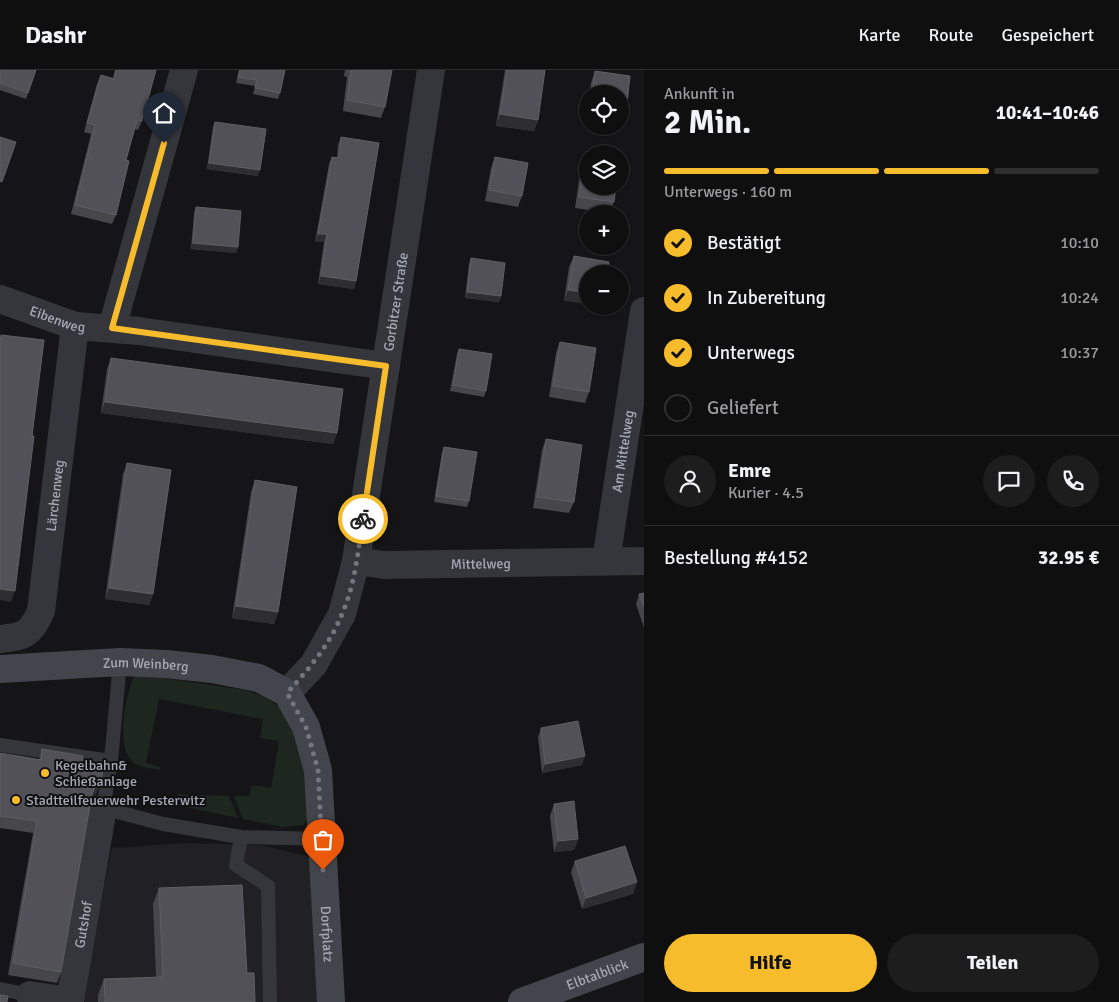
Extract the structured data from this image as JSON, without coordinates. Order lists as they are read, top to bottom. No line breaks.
{"streets":{"street":["Gorbitzer Straße","Eibenweg","Am Mittelweg","Lärchenweg","Mittelweg","Zum Weinberg","Gutshof","Dorfplatz","Elbtalblick"]},"crossings":[["Gorbitzer Straße","Eibenweg"],["Gorbitzer Straße","Mittelweg"],["Gorbitzer Straße","Zum Weinberg"],["Gorbitzer Straße","Dorfplatz"],["Eibenweg","Lärchenweg"],["Am Mittelweg","Mittelweg"],["Zum Weinberg","Dorfplatz"]],"places":["Kegelbahn& Schießanlage","Stadtteilfeuerwehr Pesterwitz"],"page":{"header":"Dashr","nav":["Karte","Route","Gespeichert"],"heading":["2 Min.","Ankunft in","10:41–10:46"],"panel":["Emre","Kurier · 4.5","Bestellung #4152","32.95 €"],"map_buttons":["+","−"],"bar":"Unterwegs · 160 m","list":[["Bestätigt","10:10"],["In Zubereitung","10:24"],["Unterwegs","10:37"],"Geliefert"],"buttons":["Hilfe","Teilen"]}}
